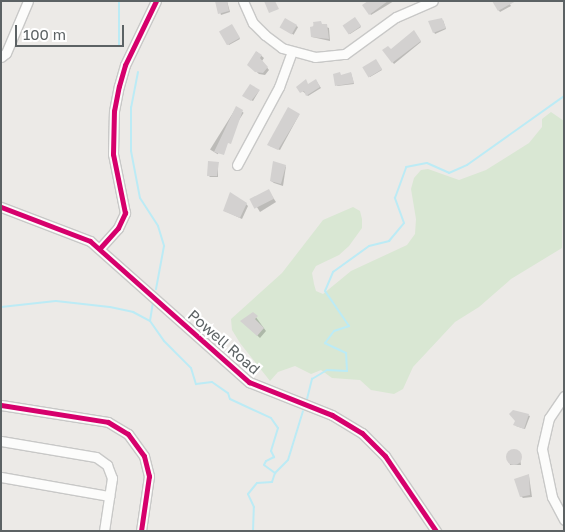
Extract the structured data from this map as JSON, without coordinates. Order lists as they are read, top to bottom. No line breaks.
{"streets":{"street":["Powell Road"]},"scale_bar":"100 m"}
